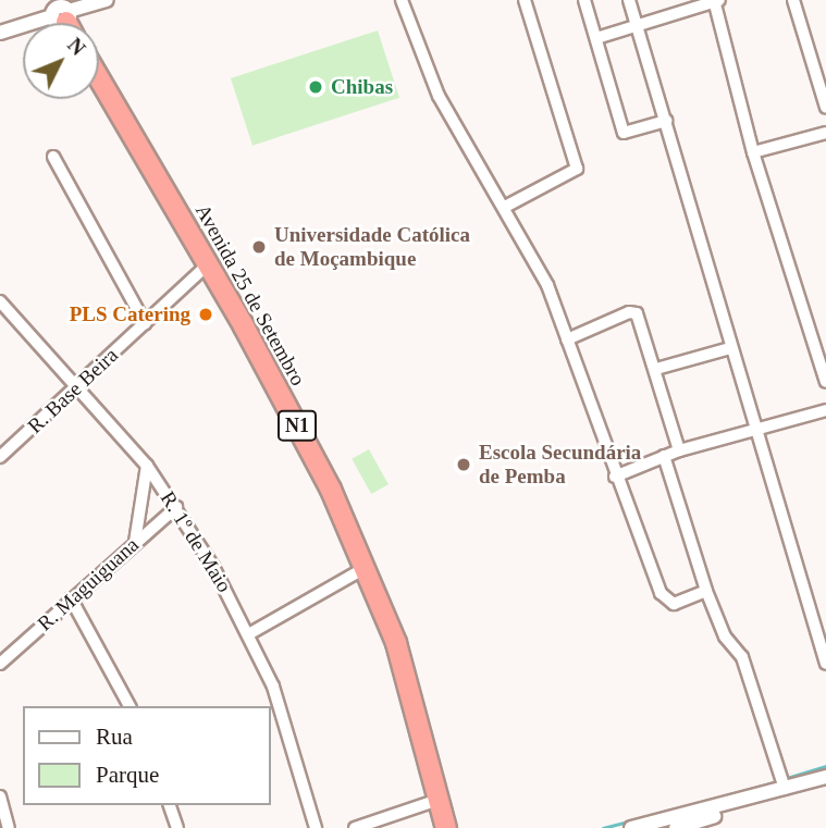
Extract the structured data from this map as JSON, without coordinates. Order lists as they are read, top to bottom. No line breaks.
{"streets":{"highway":["Avenida 25 de Setembro","N1"],"street":["R. Base Beira","R. 1º de Maio","R. Maguiguana"]},"crossings":[["Avenida 25 de Setembro","R. Base Beira"],["R. Base Beira","R. 1º de Maio"],["R. 1º de Maio","R. Maguiguana"]],"places":["Chibas","Universidade Católica de Moçambique","PLS Catering","Escola Secundária de Pemba"],"legend":["Rua","Parque"],"north":"top right"}
